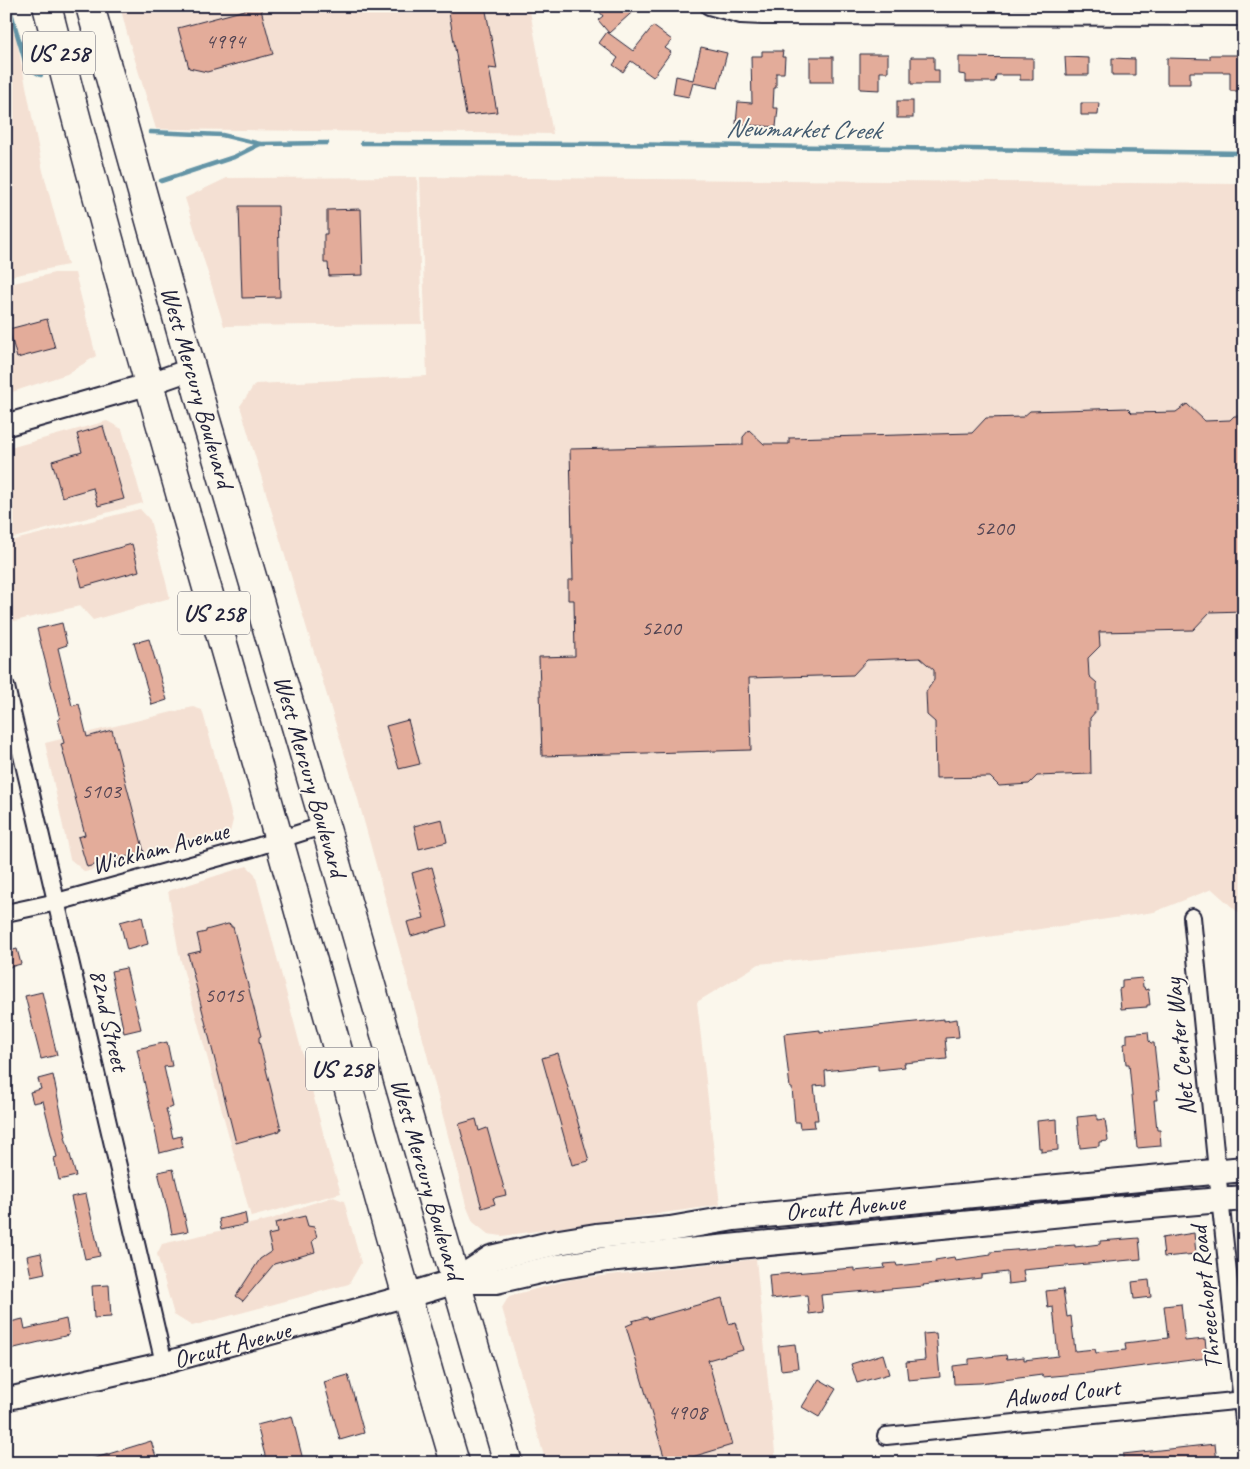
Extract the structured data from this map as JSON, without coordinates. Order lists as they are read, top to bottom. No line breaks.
{"streets":{"highway":["US 258","West Mercury Boulevard"],"main road":["Orcutt Avenue"],"street":["Wickham Avenue","82nd Street","Net Center Way","Threechopt Road","Adwood Court"]},"crossings":[["West Mercury Boulevard","Wickham Avenue"],["West Mercury Boulevard","Orcutt Avenue"],["Wickham Avenue","82nd Street"],["82nd Street","Orcutt Avenue"],["Net Center Way","Orcutt Avenue"],["Net Center Way","Threechopt Road"],["Orcutt Avenue","Threechopt Road"],["Threechopt Road","Adwood Court"]],"water":["Newmarket Creek"],"house_numbers":["4994","5200","5200","5103","5015","4908"]}
